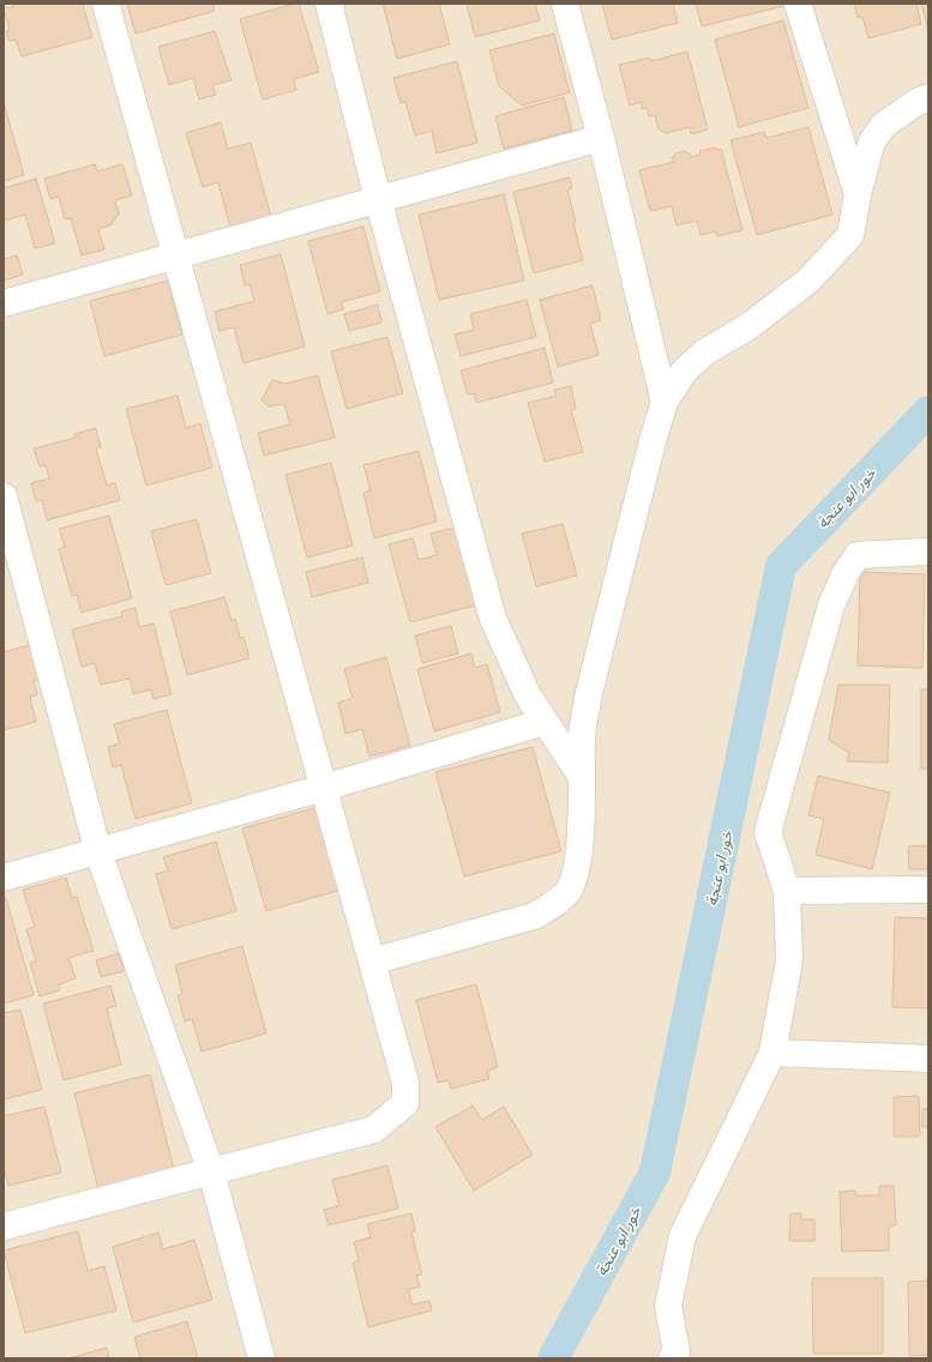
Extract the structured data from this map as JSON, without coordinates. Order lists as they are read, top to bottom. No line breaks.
{"water":["خور ابو عنجة"]}
